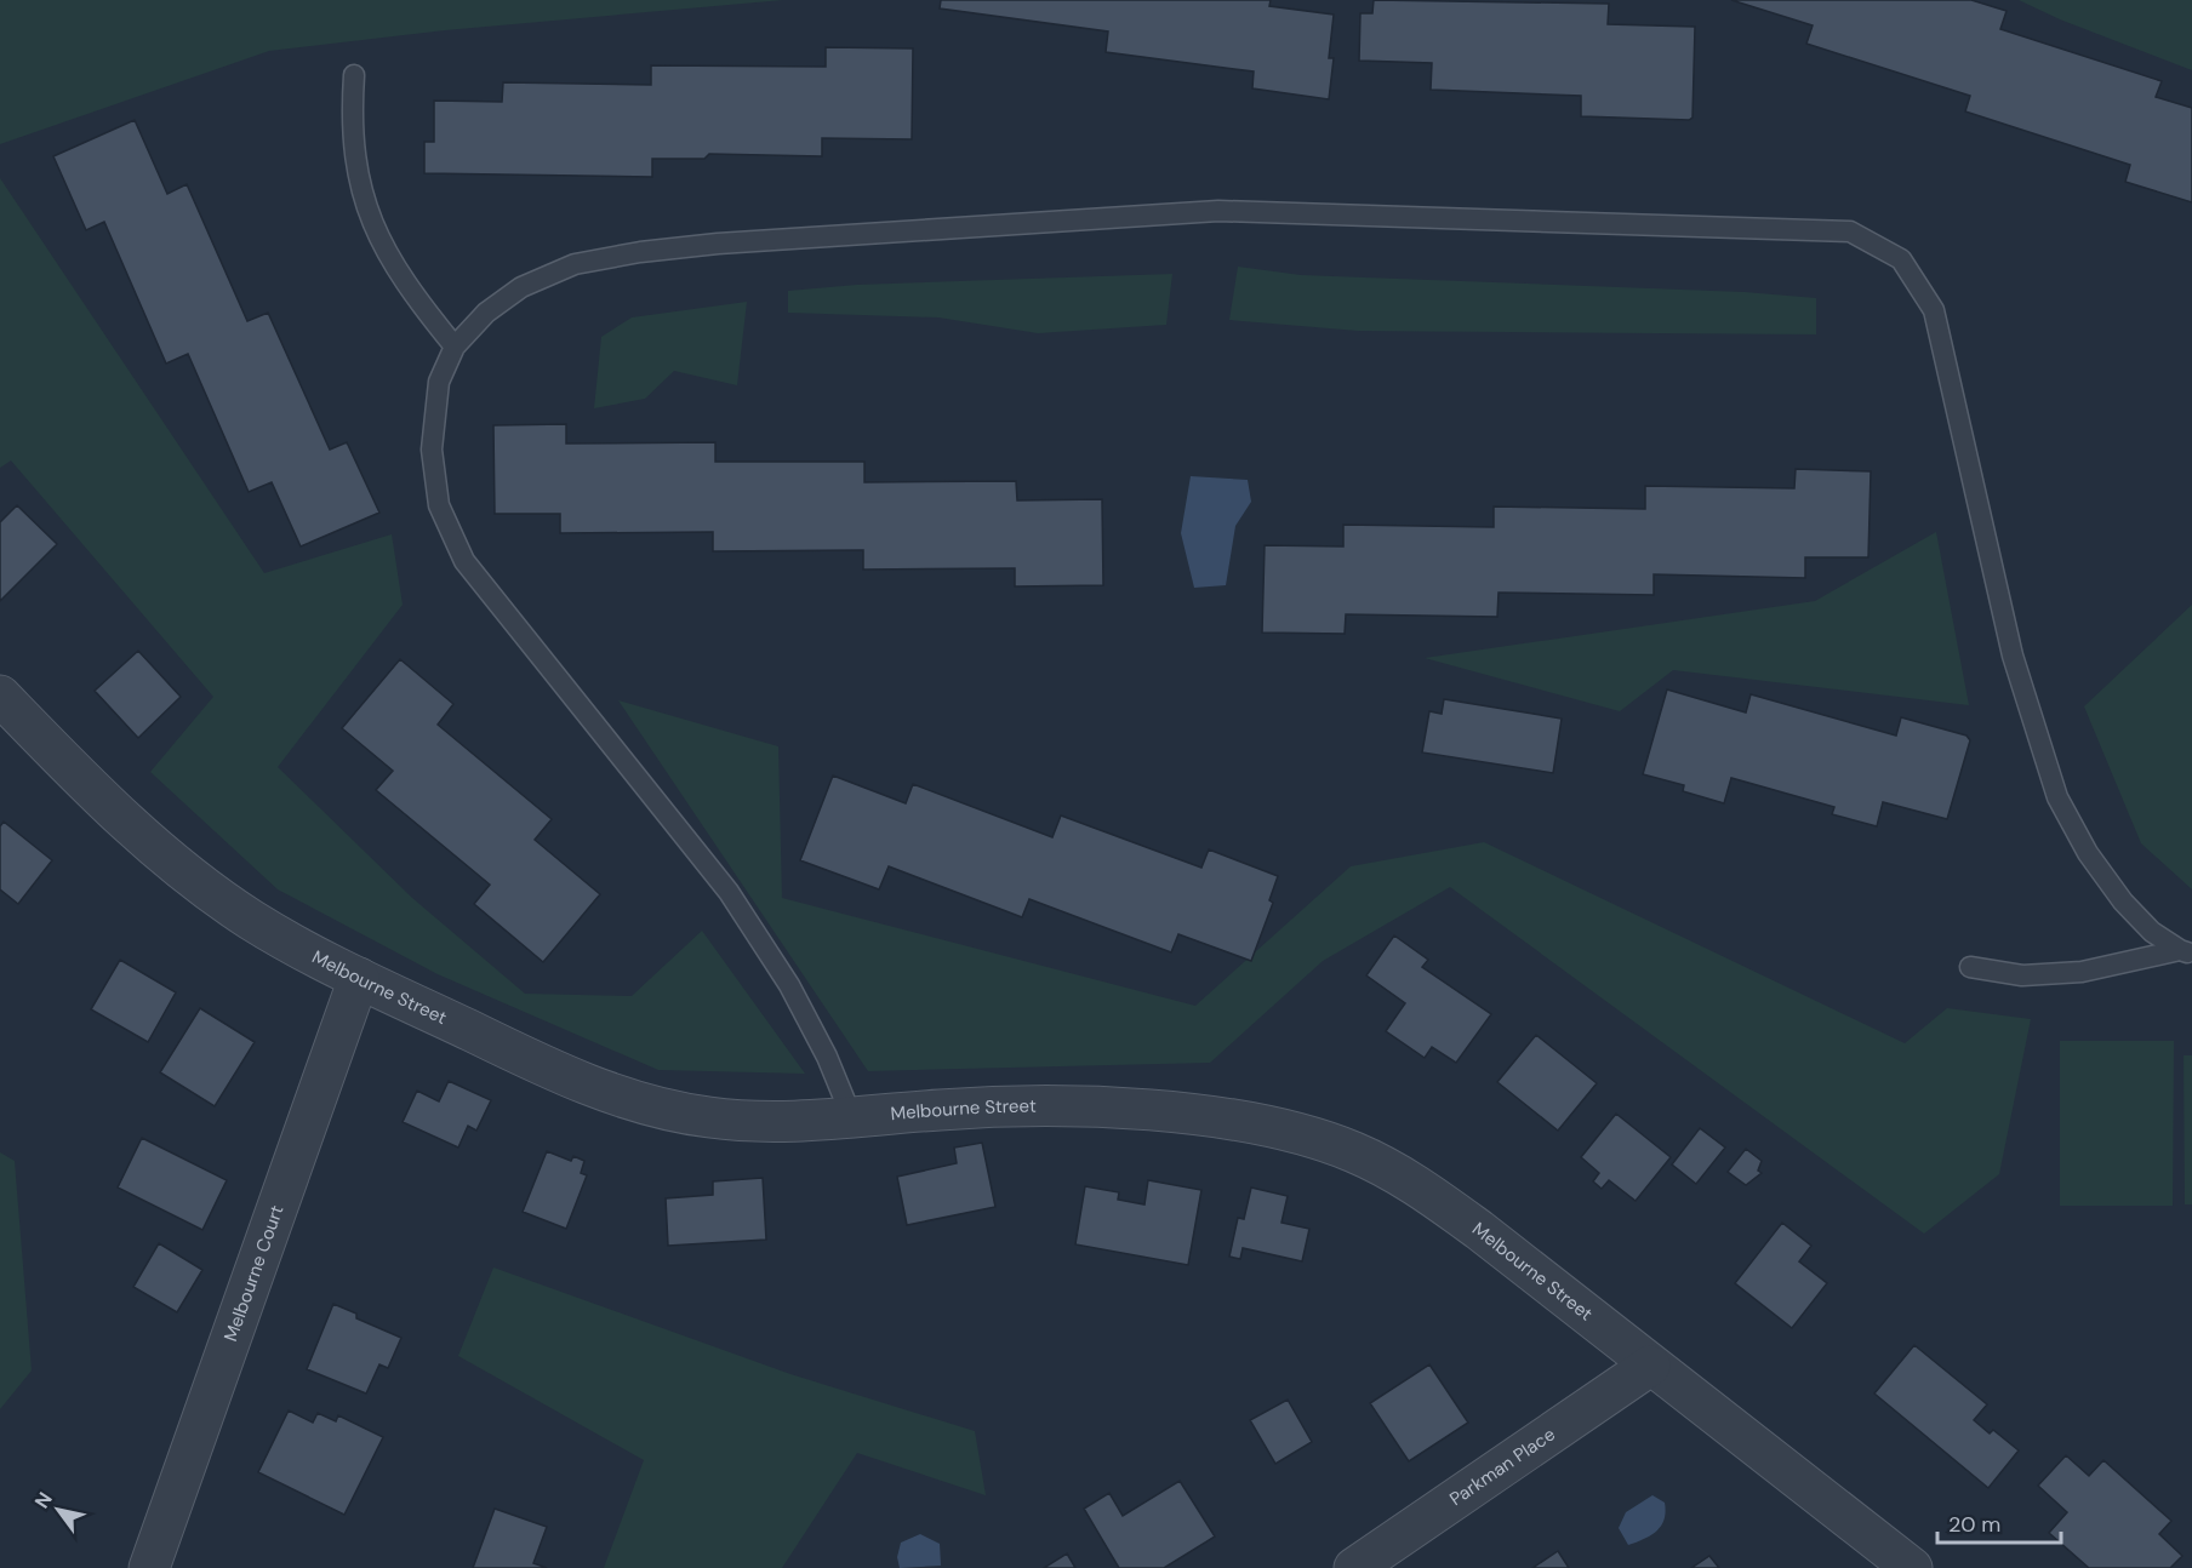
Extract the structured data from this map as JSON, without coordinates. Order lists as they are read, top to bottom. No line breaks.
{"streets":{"street":["Melbourne Street","Melbourne Court","Parkman Place"]},"crossings":[["Melbourne Street","Melbourne Court"],["Melbourne Street","Parkman Place"]],"scale_bar":"20 m","north":"top left"}
